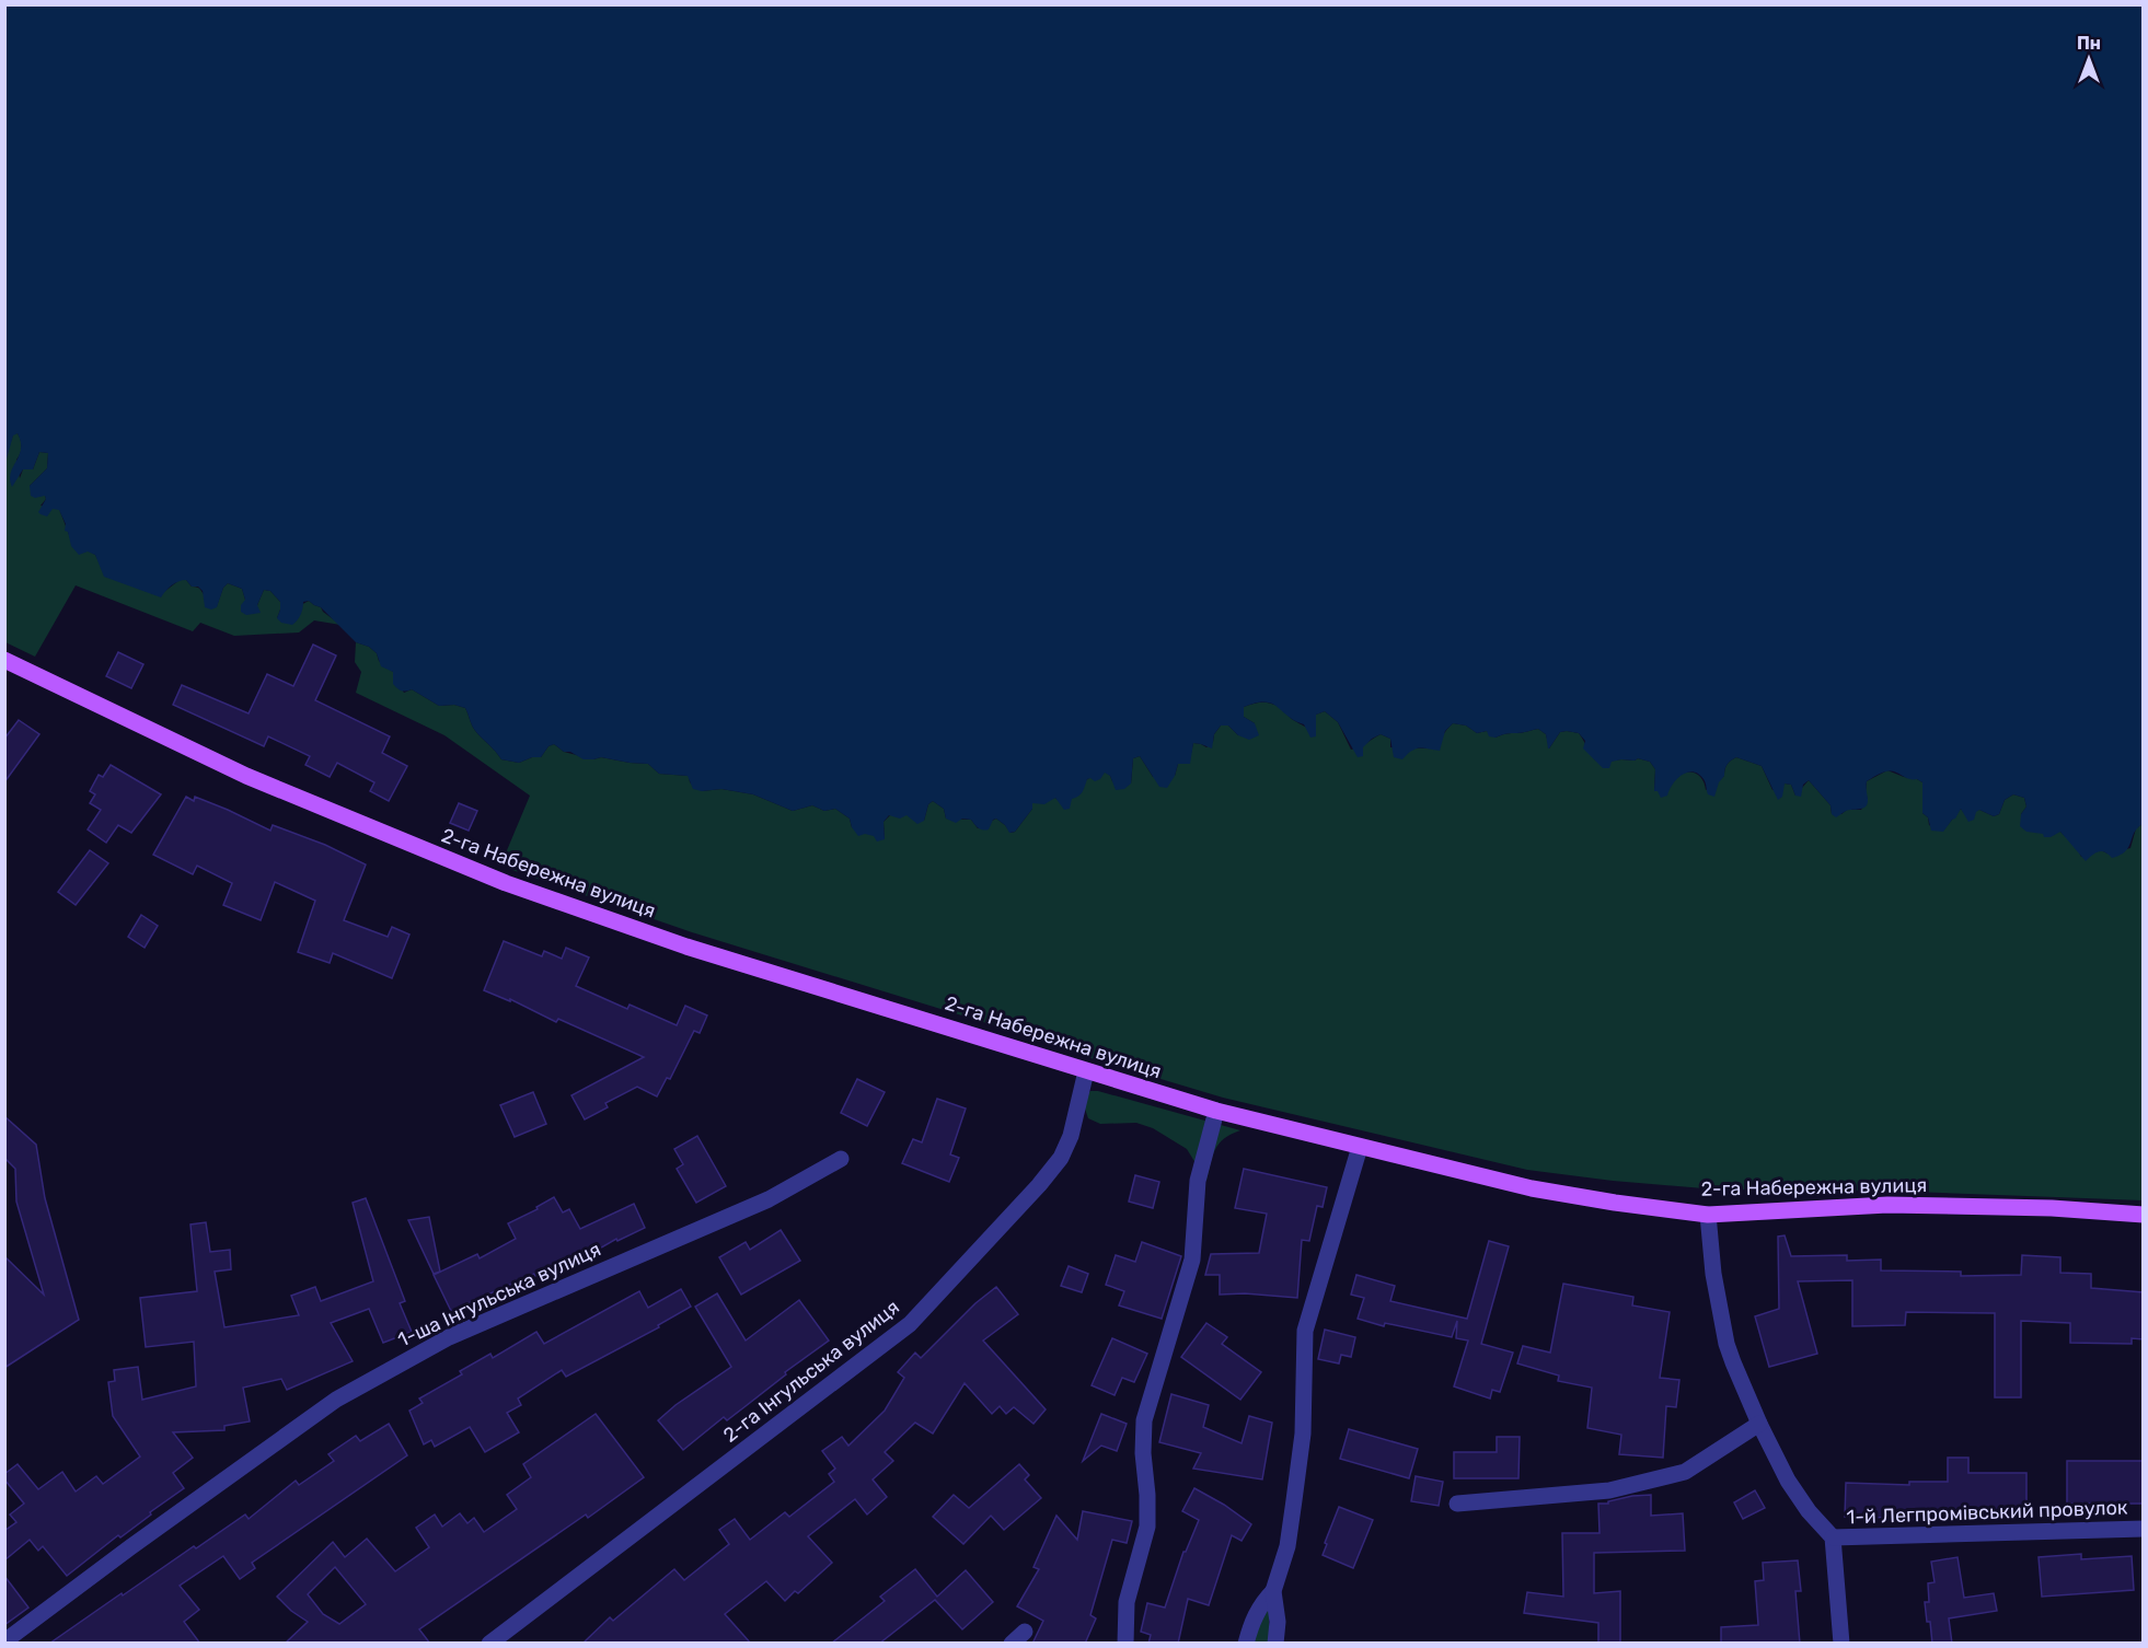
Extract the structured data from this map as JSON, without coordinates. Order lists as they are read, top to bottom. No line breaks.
{"streets":{"main road":["2-га Набережна вулиця"],"street":["1-ша Інгульська вулиця","2-га Інгульська вулиця","1-й Легпромівський провулок"]},"crossings":[["2-га Набережна вулиця","2-га Інгульська вулиця"]],"north":"top"}
